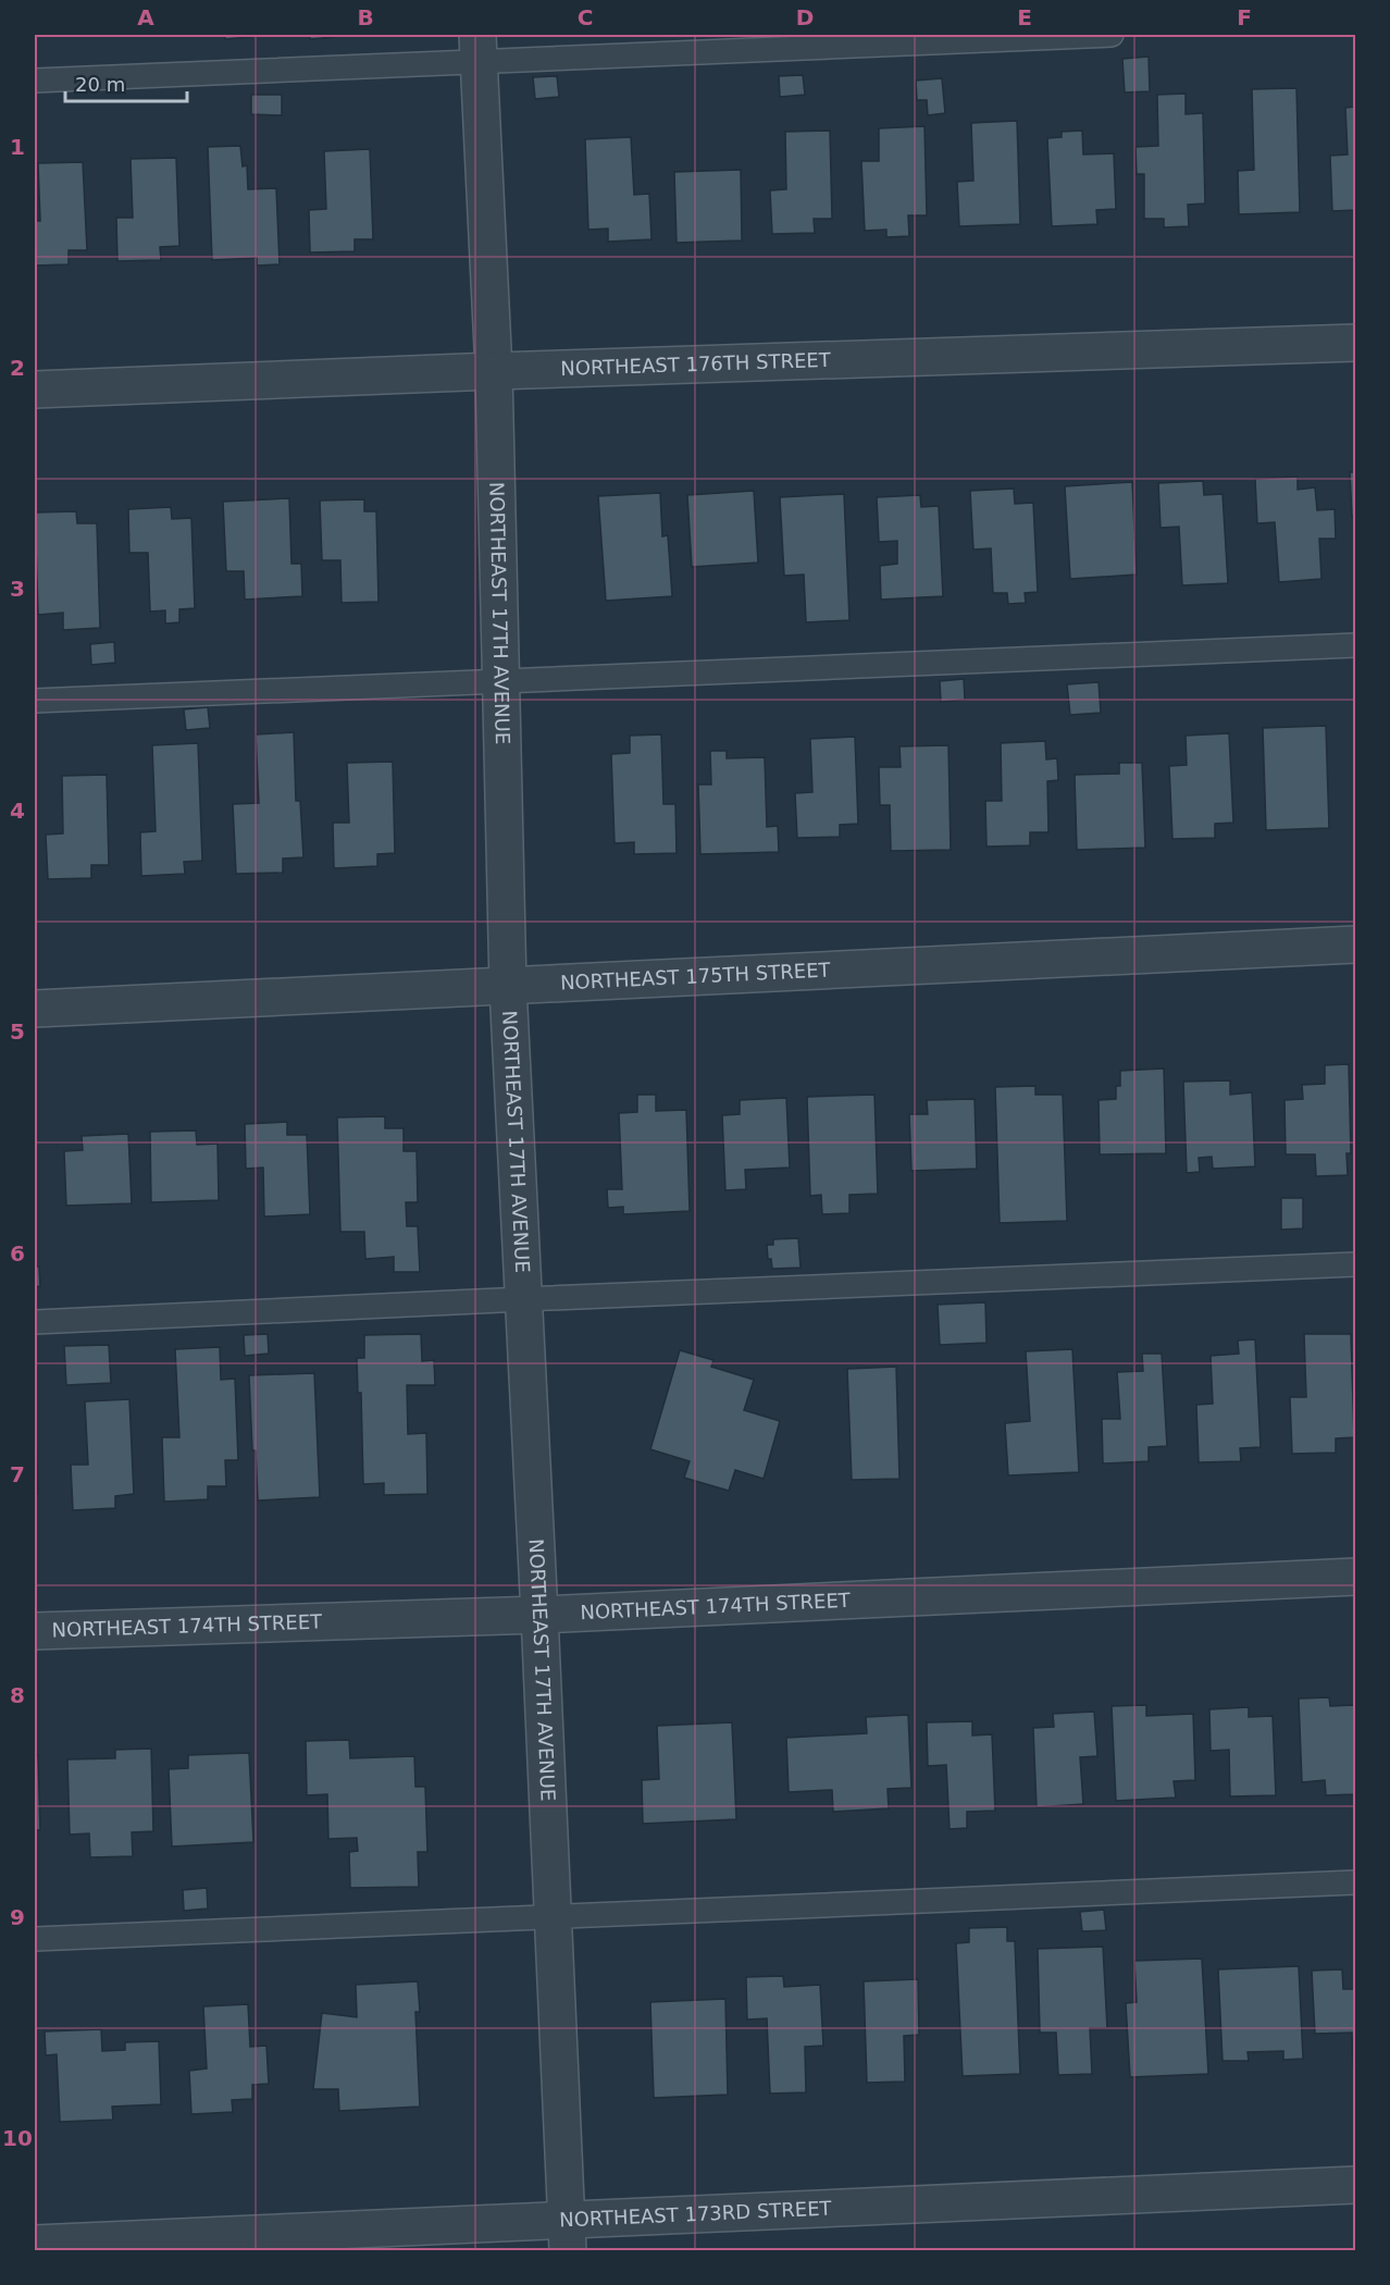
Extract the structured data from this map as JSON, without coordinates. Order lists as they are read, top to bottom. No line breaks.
{"streets":{"street":["NORTHEAST 176TH STREET","NORTHEAST 17TH AVENUE","NORTHEAST 175TH STREET","NORTHEAST 174TH STREET","NORTHEAST 173RD STREET"]},"crossings":[["NORTHEAST 176TH STREET","NORTHEAST 17TH AVENUE"],["NORTHEAST 17TH AVENUE","NORTHEAST 175TH STREET"],["NORTHEAST 17TH AVENUE","NORTHEAST 174TH STREET"],["NORTHEAST 17TH AVENUE","NORTHEAST 173RD STREET"]],"scale_bar":"20 m","grid":{"columns":["A","B","C","D","E","F"],"rows":["1","2","3","4","5","6","7","8","9","10"]}}
